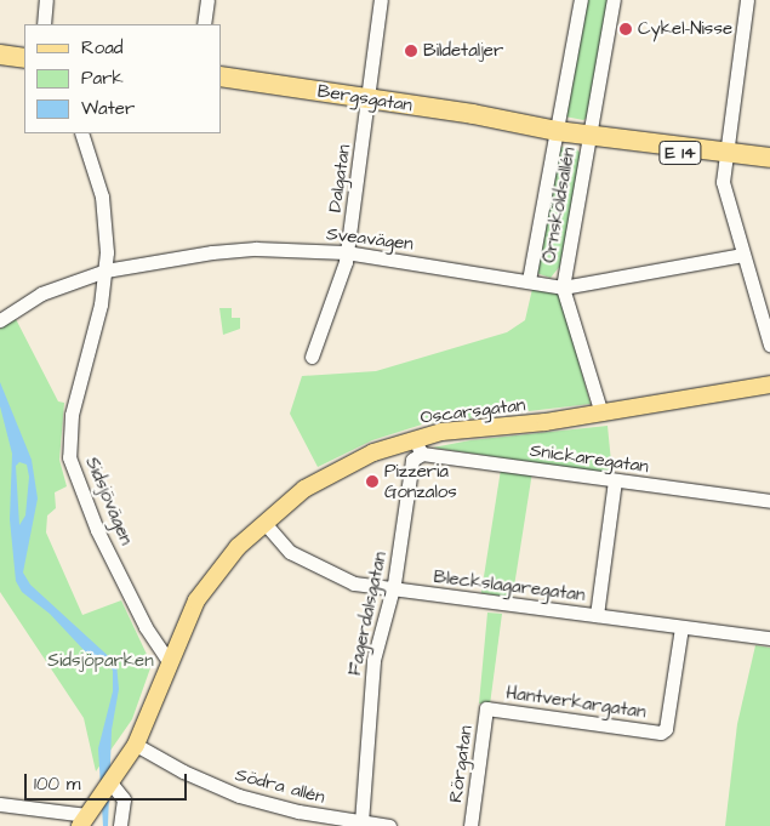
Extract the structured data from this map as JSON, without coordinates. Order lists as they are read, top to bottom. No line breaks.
{"streets":{"highway":["Bergsgatan","E 14"],"main road":["Oscarsgatan"],"street":["Dalgatan","Örnsköldsallén","Sveavägen","Snickaregatan","Sidsjövägen","Bleckslagaregatan","Fagerdalsgatan","Hantverkargatan","Rörgatan","Södra allén"]},"crossings":[["Bergsgatan","Dalgatan"],["Bergsgatan","Örnsköldsallén"],["Dalgatan","Sveavägen"],["Örnsköldsallén","Sveavägen"],["Örnsköldsallén","Oscarsgatan"],["Sveavägen","Sidsjövägen"],["Oscarsgatan","Snickaregatan"],["Oscarsgatan","Sidsjövägen"],["Oscarsgatan","Bleckslagaregatan"],["Oscarsgatan","Fagerdalsgatan"],["Snickaregatan","Fagerdalsgatan"],["Bleckslagaregatan","Fagerdalsgatan"],["Bleckslagaregatan","Hantverkargatan"],["Fagerdalsgatan","Södra allén"],["Hantverkargatan","Rörgatan"]],"parks":["Sidsjöparken"],"places":["Cykel-Nisse","Bildetaljer","Pizzeria Gonzalos"],"legend":["Road","Park","Water"],"scale_bar":"100 m"}
